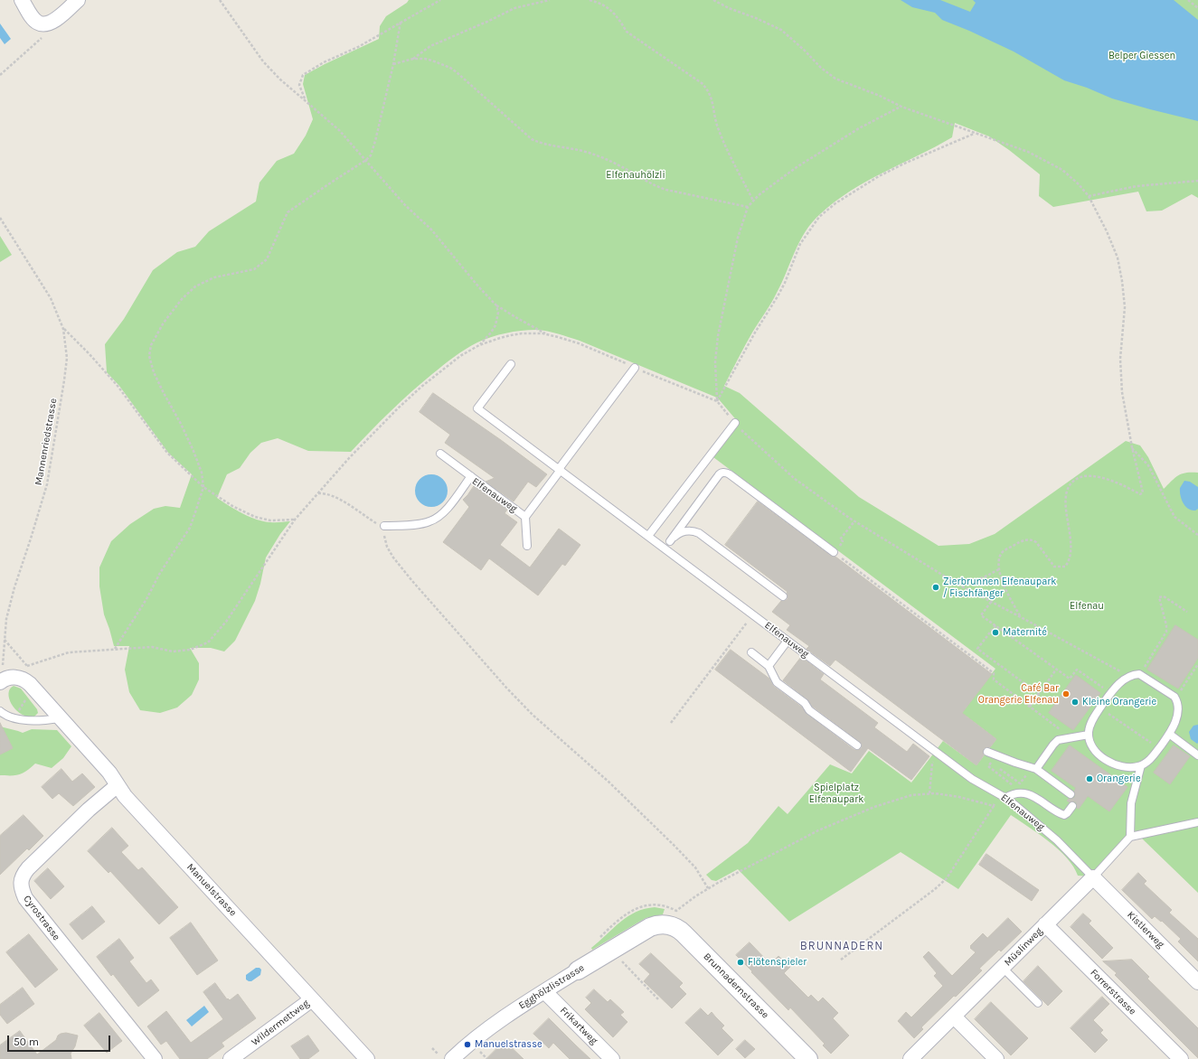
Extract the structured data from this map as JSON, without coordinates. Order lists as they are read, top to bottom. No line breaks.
{"streets":{"street":["Manuelstrasse","Cyrostrasse","Kistlerweg","Müslinweg","Brunnadernstrasse","Egghölzlistrasse","Forrerstrasse","Wildermettweg","Frikartweg"],"lane":["Elfenauweg"],"path":["Mannenriedstrasse"]},"crossings":[["Elfenauweg","Kistlerweg"],["Elfenauweg","Müslinweg"],["Manuelstrasse","Cyrostrasse"],["Manuelstrasse","Wildermettweg"],["Kistlerweg","Müslinweg"],["Müslinweg","Forrerstrasse"],["Brunnadernstrasse","Egghölzlistrasse"],["Egghölzlistrasse","Frikartweg"]],"districts":["BRUNNADERN"],"parks":["Belper Giessen","Elfenauhölzli","Elfenau","Spielplatz Elfenaupark"],"places":["Zierbrunnen Elfenaupark / Fischfänger","Maternité","Café Bar Orangerie Elfenau","Kleine Orangerie","Orangerie","Flötenspieler","Manuelstrasse"],"scale_bar":"50 m"}
